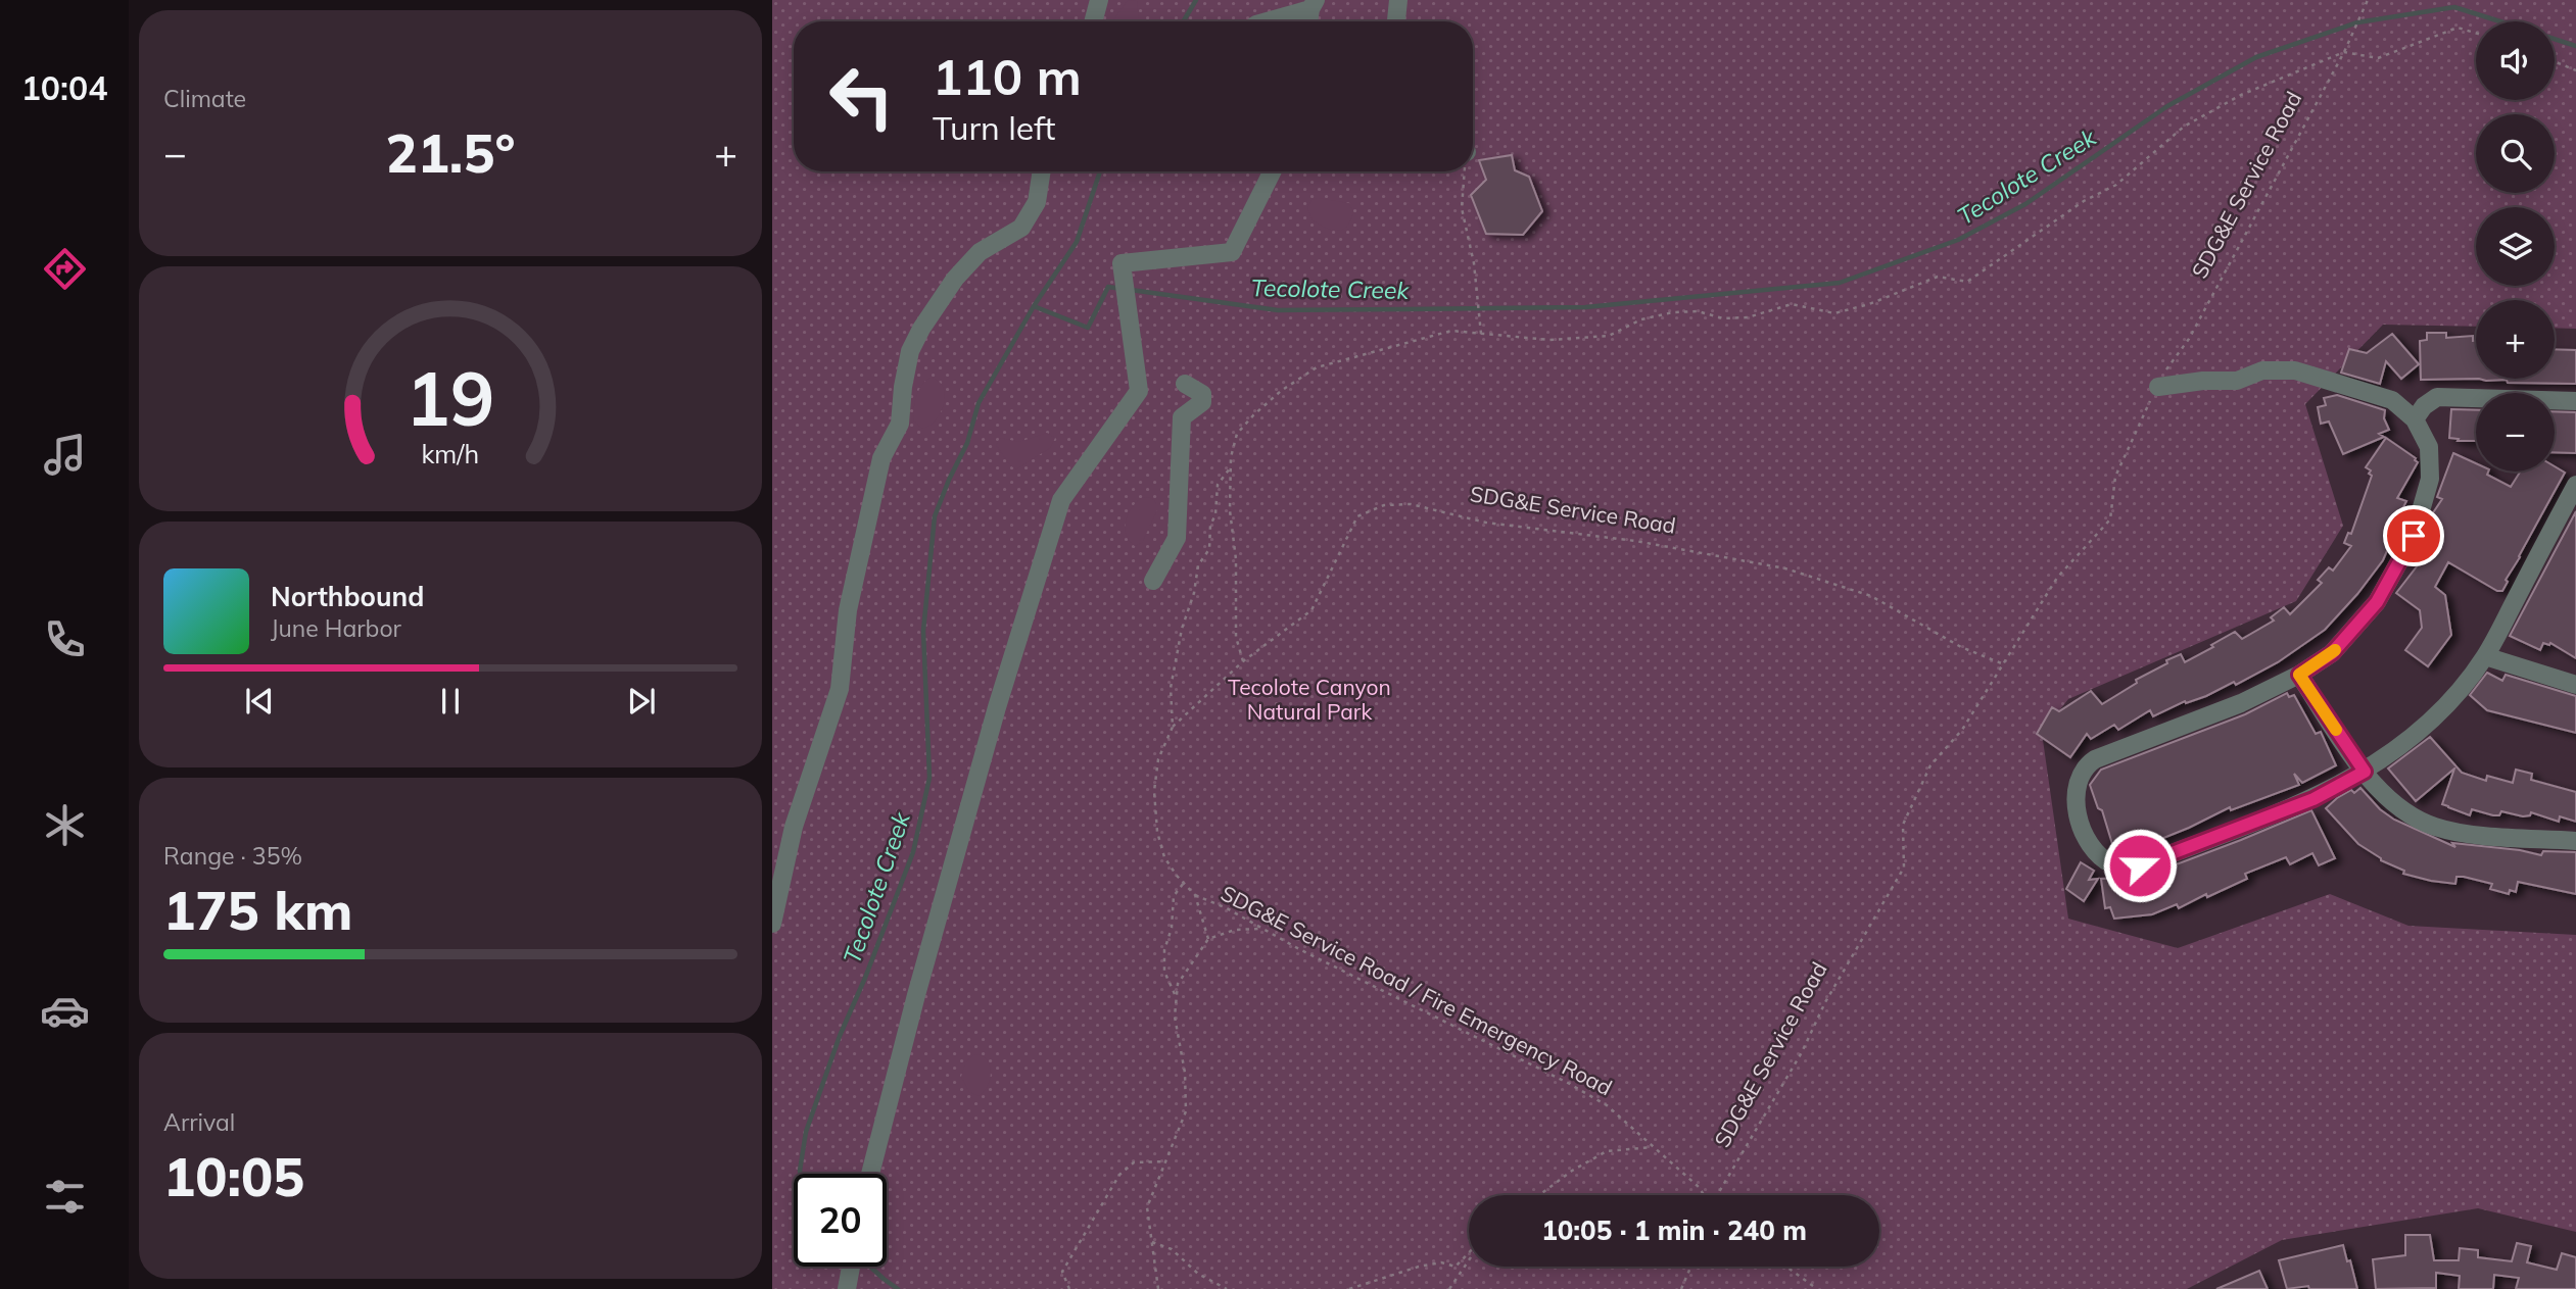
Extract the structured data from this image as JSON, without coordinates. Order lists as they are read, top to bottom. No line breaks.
{"streets":{"path":["SDG&E Service Road","SDG&E Service Road / Fire Emergency Road"]},"water":["Tecolote Creek"],"parks":["Tecolote Canyon Natural Park"],"page":{"tabs":"10:04","tile":["Climate",["Range · 35%","175 km"],["Arrival","10:05"]],"map_buttons":["+","−"],"turn":["110 m","Turn left"],"heat":["−","21.5°","+"],"song":["Northbound","June Harbor"],"limit":"20","trip":"10:05 · 1 min · 240 m","gauge":["19","km/h"]}}
